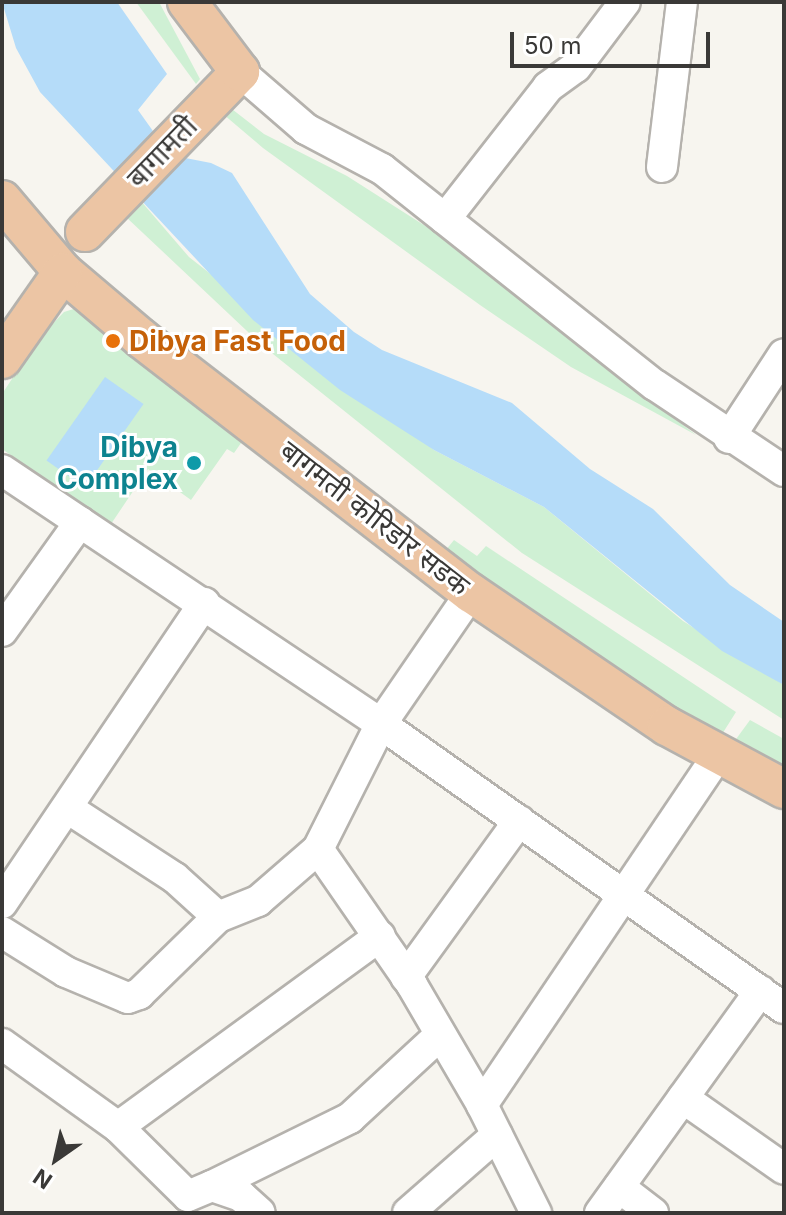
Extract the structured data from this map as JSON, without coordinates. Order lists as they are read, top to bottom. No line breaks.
{"streets":{"main road":["बागामती","बागमती कोरिडोर सडक"]},"places":["Dibya Fast Food","Dibya Complex"],"scale_bar":"50 m","north":"bottom left"}
